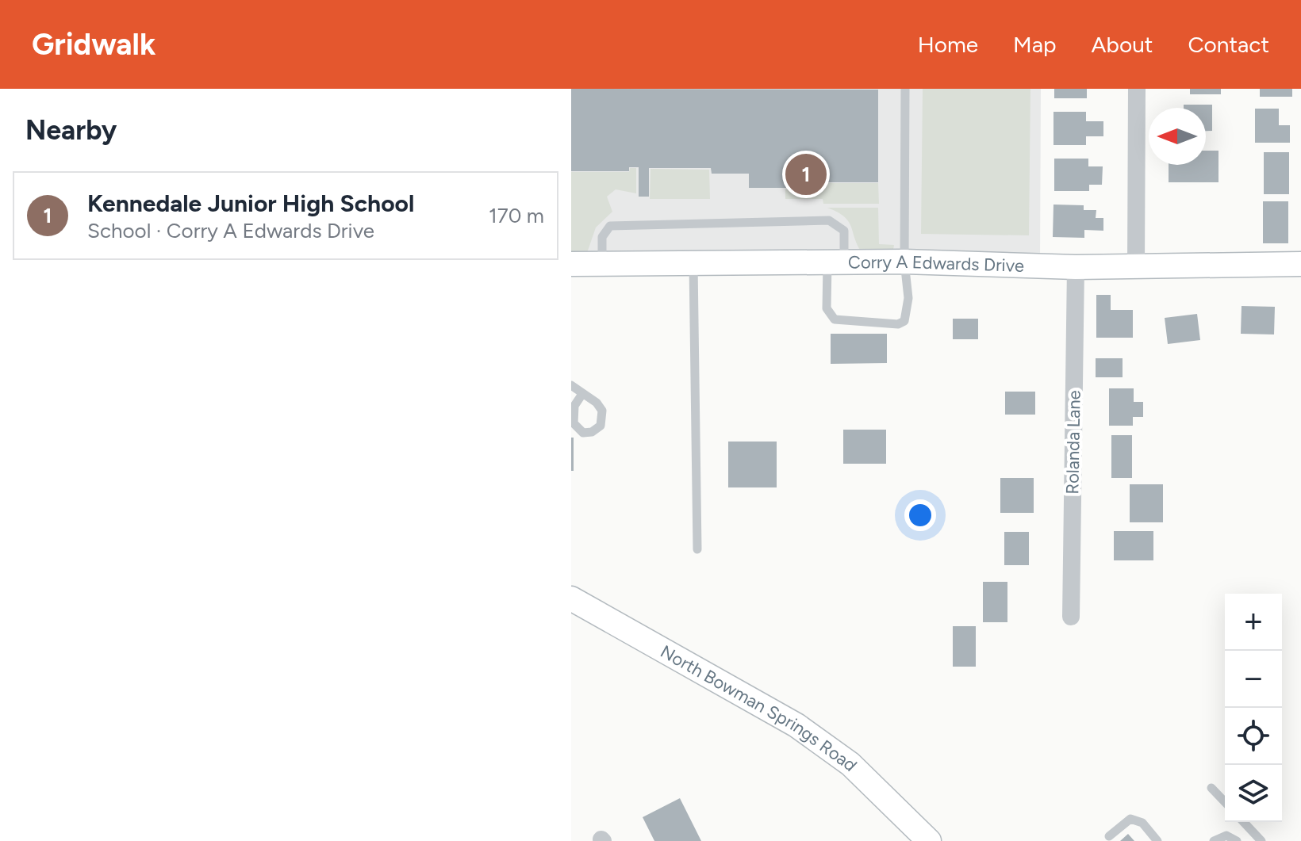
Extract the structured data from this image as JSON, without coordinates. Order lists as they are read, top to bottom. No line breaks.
{"streets":{"street":["Corry A Edwards Drive","Rolanda Lane","North Bowman Springs Road"]},"crossings":[["Corry A Edwards Drive","Rolanda Lane"]],"north":"left","page":{"header":"Gridwalk","nav":["Home","Map","About","Contact"],"heading":"Nearby","pins":"1","list":[{"mark":"1","name":"Kennedale Junior High School","note":"School · Corry A Edwards Drive","value":"170 m"}],"map_buttons":["+","−"]}}
